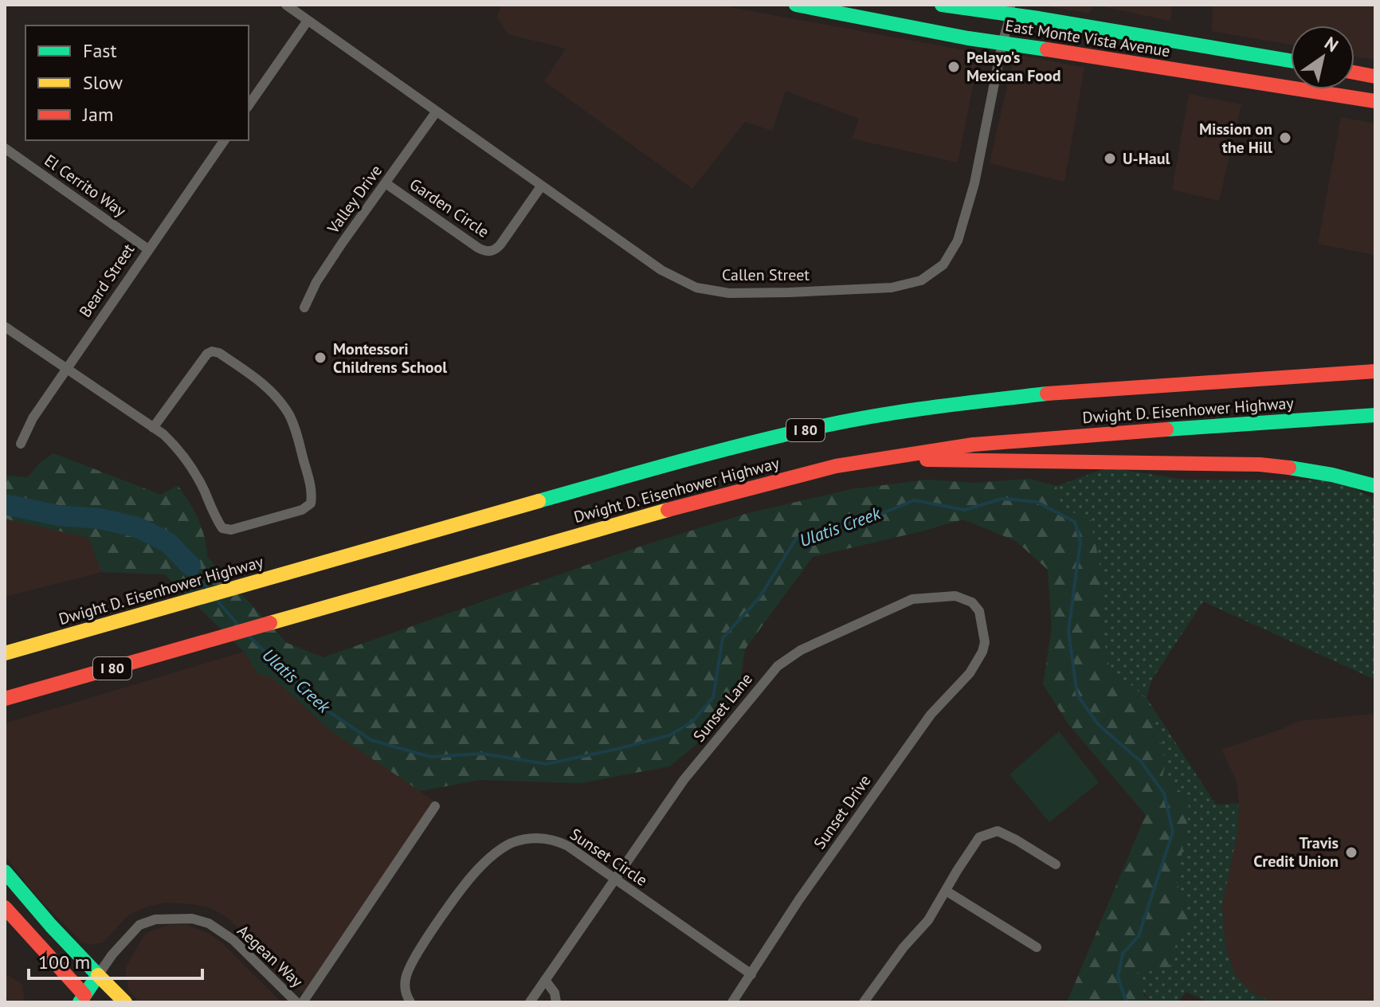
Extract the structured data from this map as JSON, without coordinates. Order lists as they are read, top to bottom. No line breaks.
{"streets":{"main road":["East Monte Vista Avenue","Dwight D. Eisenhower Highway","I 80"],"street":["El Cerrito Way","Valley Drive","Garden Circle","Callen Street","Beard Street","Sunset Lane","Sunset Drive","Sunset Circle","Aegean Way"]},"crossings":[["East Monte Vista Avenue","Callen Street"],["El Cerrito Way","Beard Street"],["Valley Drive","Garden Circle"],["Valley Drive","Callen Street"],["Garden Circle","Callen Street"],["Sunset Lane","Sunset Drive"],["Sunset Lane","Sunset Circle"],["Sunset Drive","Sunset Circle"]],"water":["Ulatis Creek"],"places":["Pelayo's Mexican Food","Mission on the Hill","U-Haul","Montessori Childrens School","Travis Credit Union"],"legend":["Fast","Slow","Jam"],"scale_bar":"100 m","north":"top right"}
